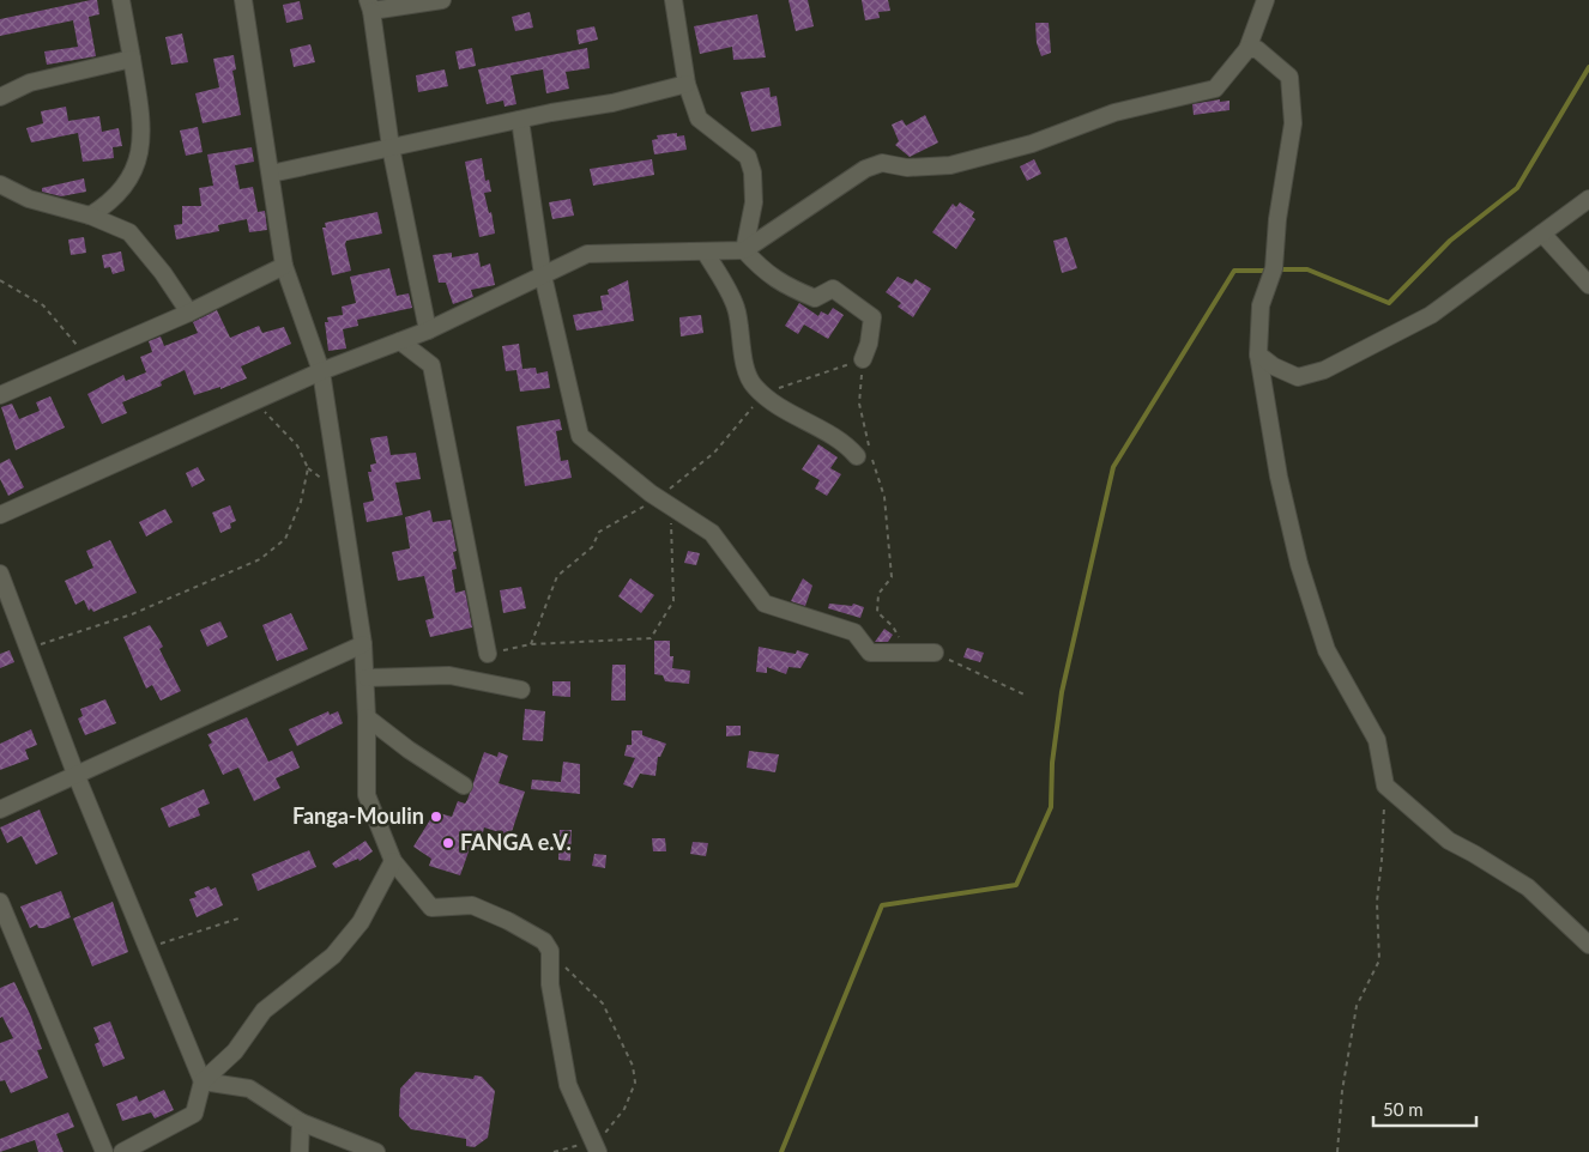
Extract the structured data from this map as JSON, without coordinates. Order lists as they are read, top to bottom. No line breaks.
{"places":["Fanga-Moulin","FANGA e.V."],"scale_bar":"50 m"}
